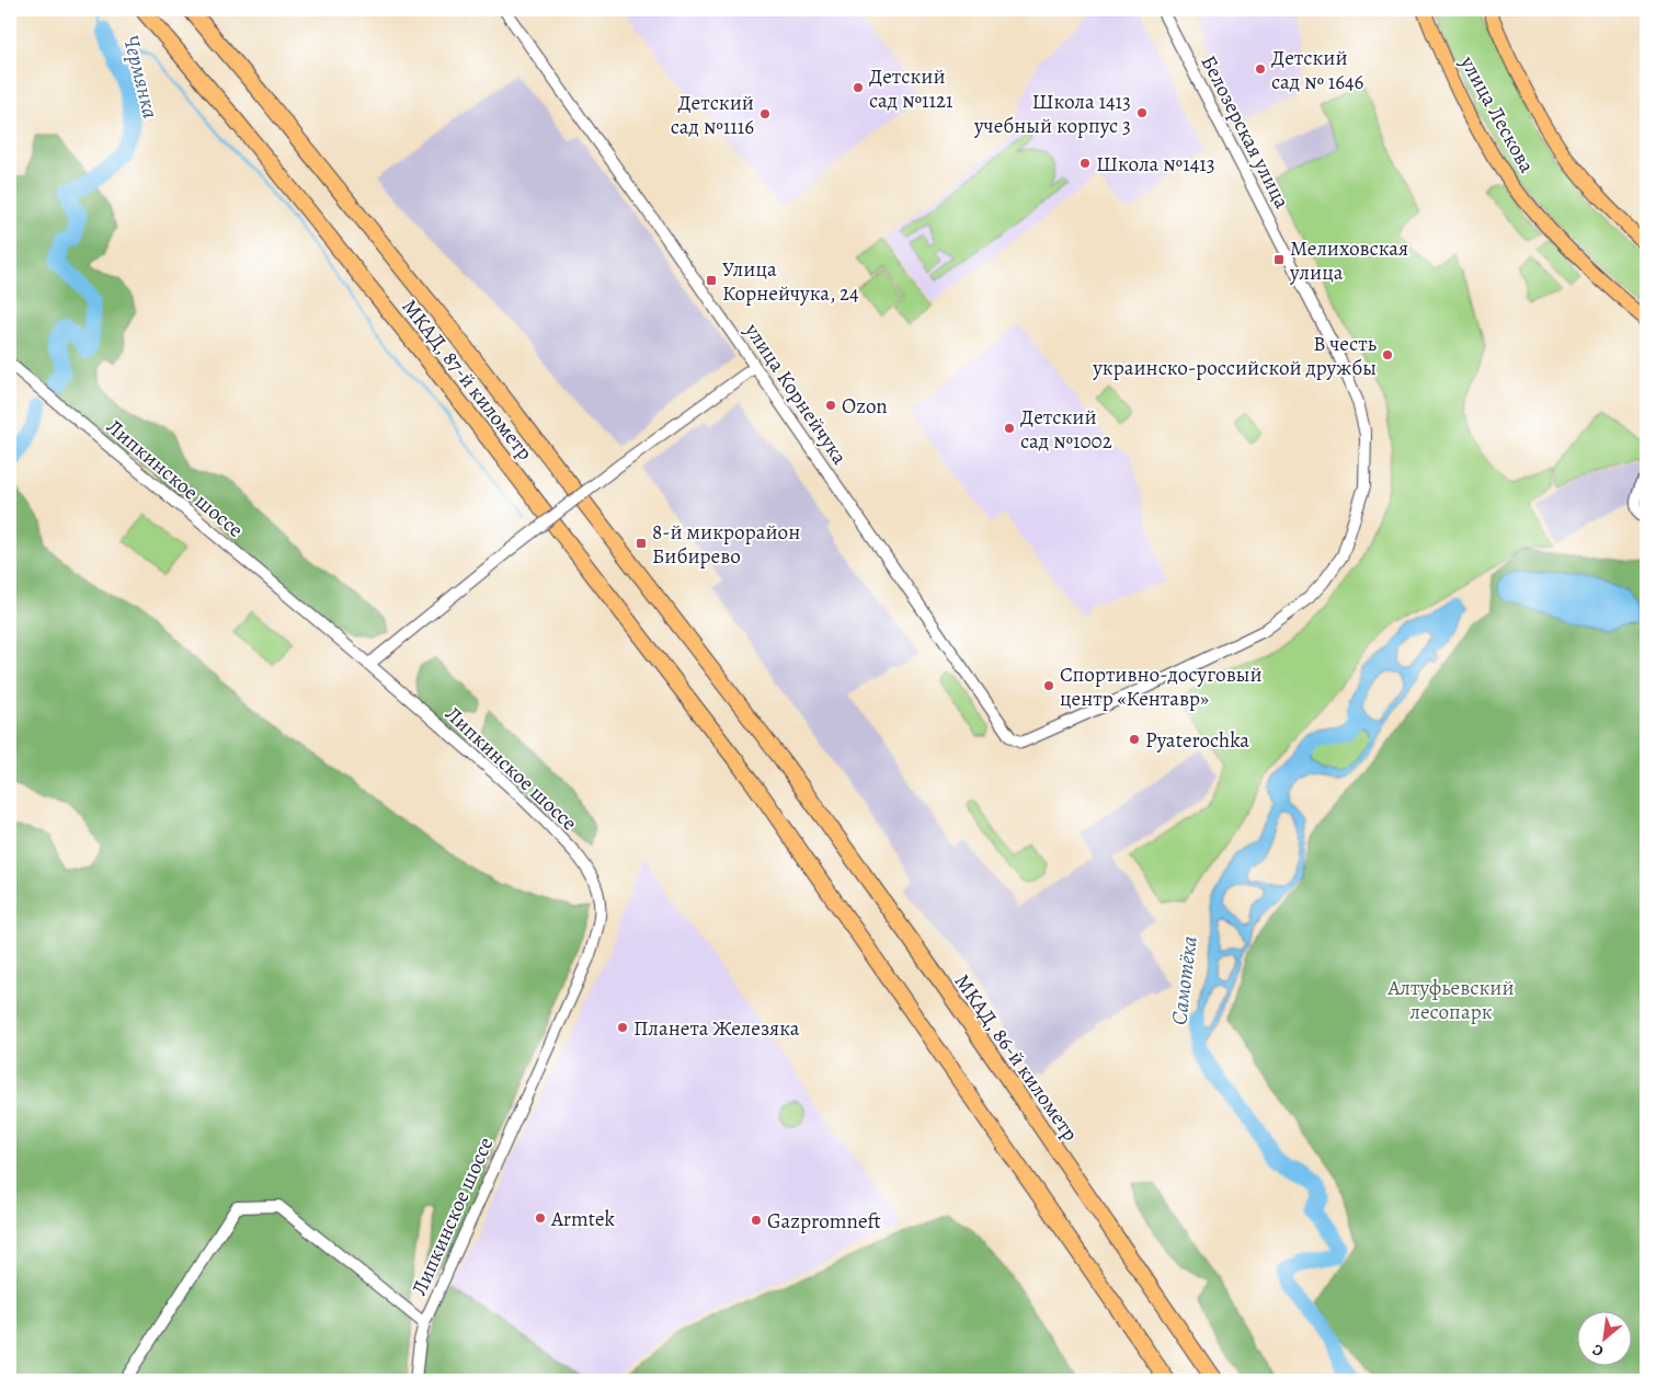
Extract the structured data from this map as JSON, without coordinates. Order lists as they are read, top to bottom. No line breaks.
{"streets":{"highway":["МКАД, 87-й километр","МКАД, 86-й километр"],"main road":["улица Лескова"],"street":["Белозерская улица","улица Корнейчука","Липкинское шоссе"]},"crossings":[["Белозерская улица","улица Корнейчука"],["МКАД, 87-й километр","МКАД, 86-й километр"]],"water":["Чермянка","Самотёка"],"parks":["Алтуфьевский лесопарк"],"places":{"other":["Детский сад № 1646","Детский сад №1121","Школа 1413 учебный корпус 3","Детский сад №1116","Школа №1413","В честь украинско-российской дружбы","Ozon","Детский сад №1002","Спортивно-досуговый центр «Кентавр»","Pyaterochka","Планета Железяка","Armtek","Gazpromneft"],"transit":["Мелиховская улица","Улица Корнейчука, 24","8-й микрорайон Бибирево"]},"north":"bottom left"}
